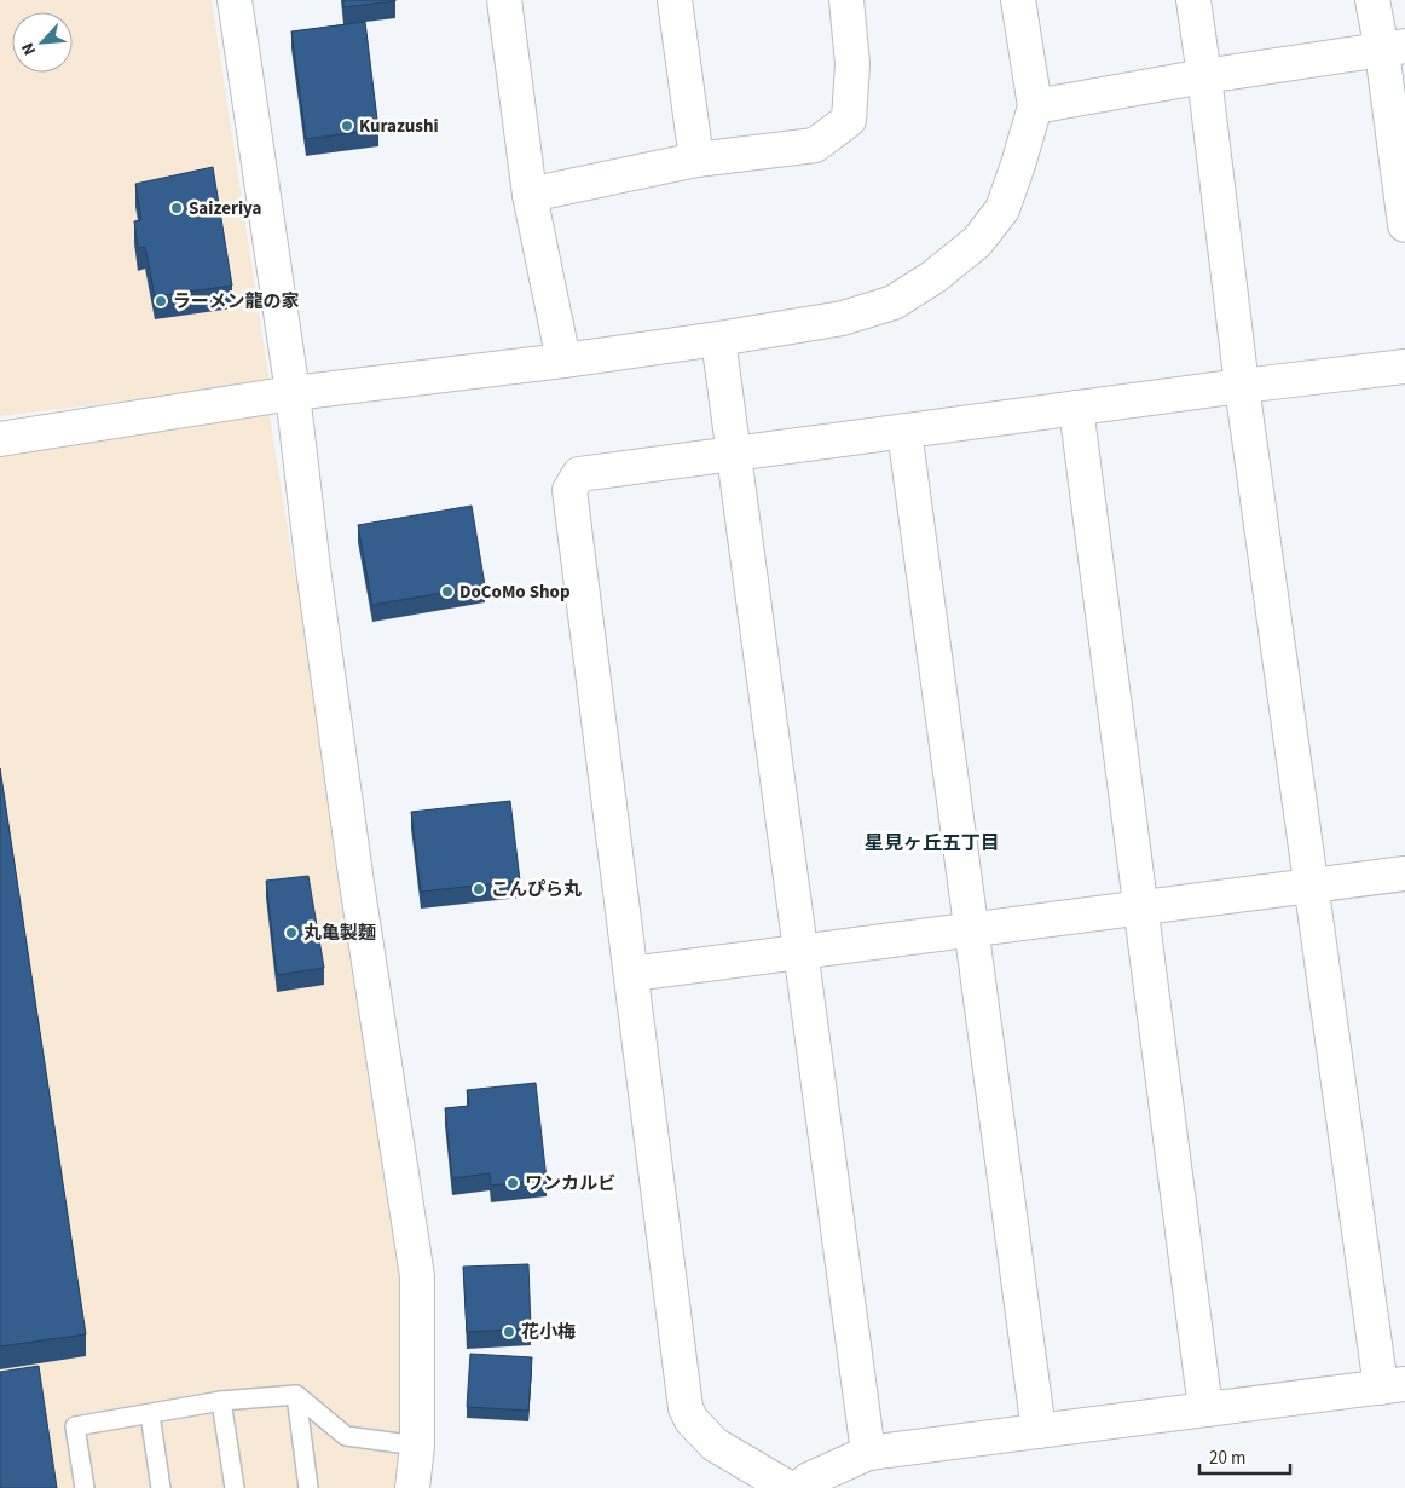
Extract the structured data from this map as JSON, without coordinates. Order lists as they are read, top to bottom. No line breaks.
{"districts":["星見ヶ丘五丁目"],"places":["Kurazushi","Saizeriya","ラーメン龍の家","DoCoMo Shop","こんぴら丸","丸亀製麵","ワンカルビ","花小梅"],"scale_bar":"20 m","north":"bottom left"}
